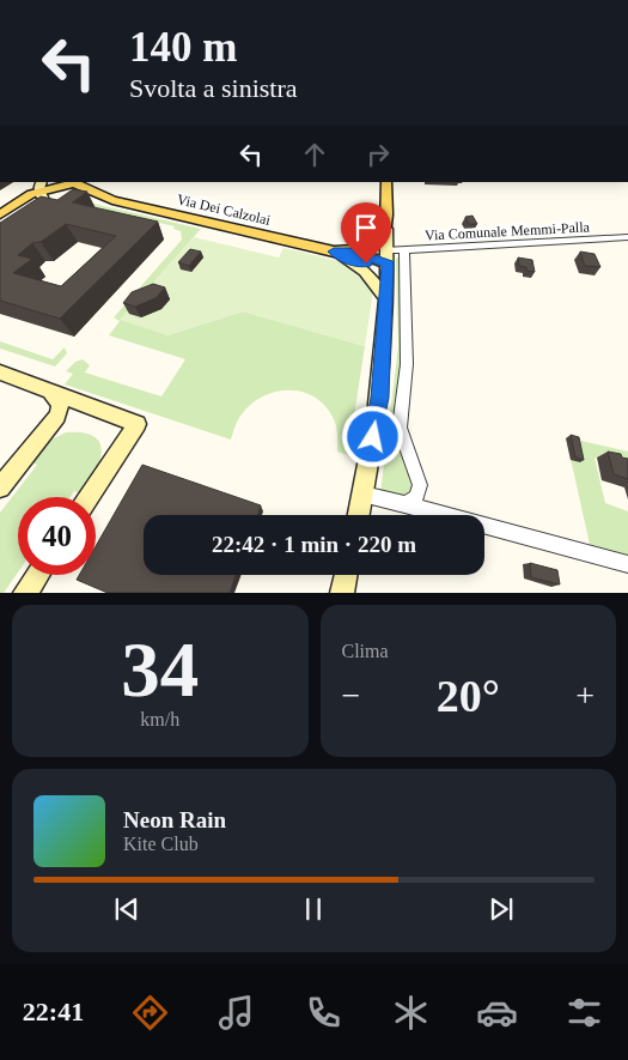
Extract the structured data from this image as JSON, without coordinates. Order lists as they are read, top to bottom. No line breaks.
{"streets":{"main road":["Via Dei Calzolai"],"street":["Via Comunale Memmi-Palla"]},"page":{"turn":["140 m","Svolta a sinistra"],"limit":"40","trip":"22:42 · 1 min · 220 m","tile":[["34","km/h"],"Clima"],"heat":["−","20°","+"],"song":["Neon Rain","Kite Club"],"tabs":"22:41"}}
